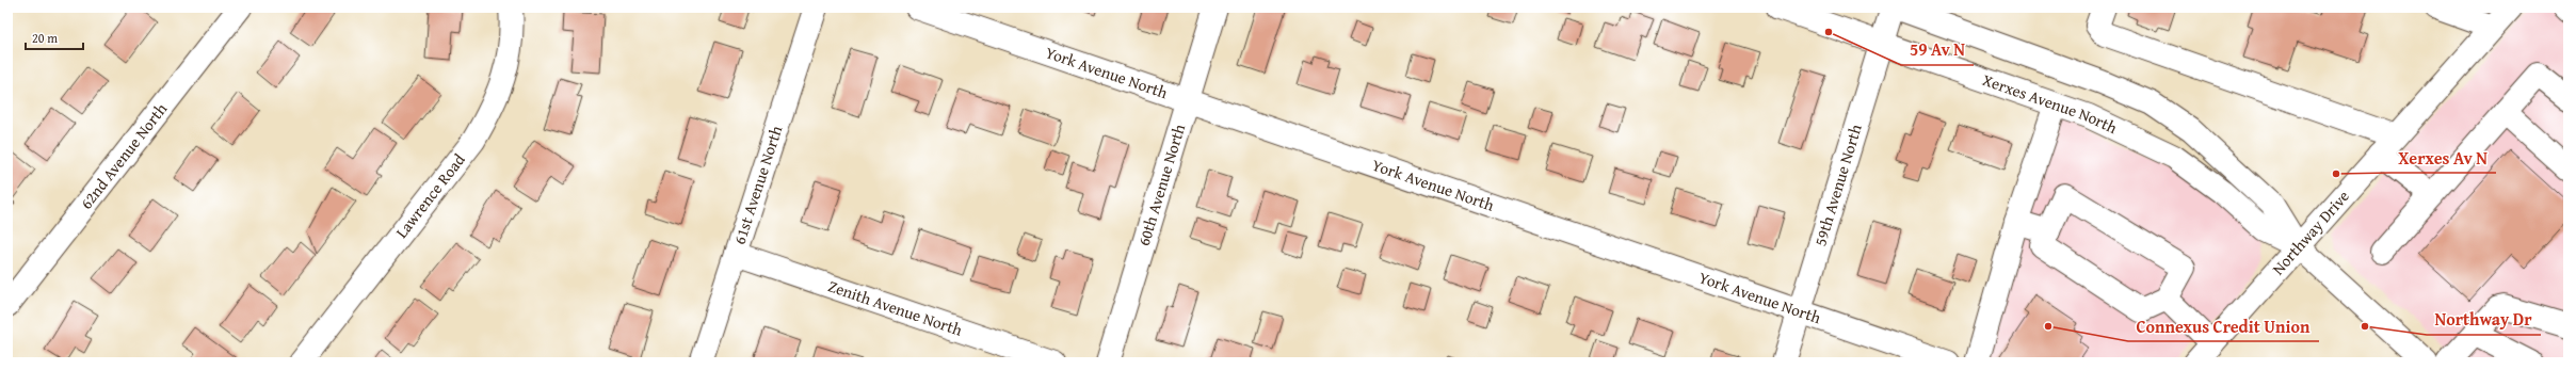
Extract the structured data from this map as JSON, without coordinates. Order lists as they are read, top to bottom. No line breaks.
{"streets":{"street":["York Avenue North","Xerxes Avenue North","62nd Avenue North","61st Avenue North","60th Avenue North","59th Avenue North","Lawrence Road","Northway Drive","Zenith Avenue North"]},"crossings":[["York Avenue North","60th Avenue North"],["York Avenue North","59th Avenue North"],["Xerxes Avenue North","59th Avenue North"],["Xerxes Avenue North","Northway Drive"],["61st Avenue North","Zenith Avenue North"]],"places":["59 Av N","Xerxes Av N","Connexus Credit Union","Northway Dr"],"scale_bar":"20 m"}
